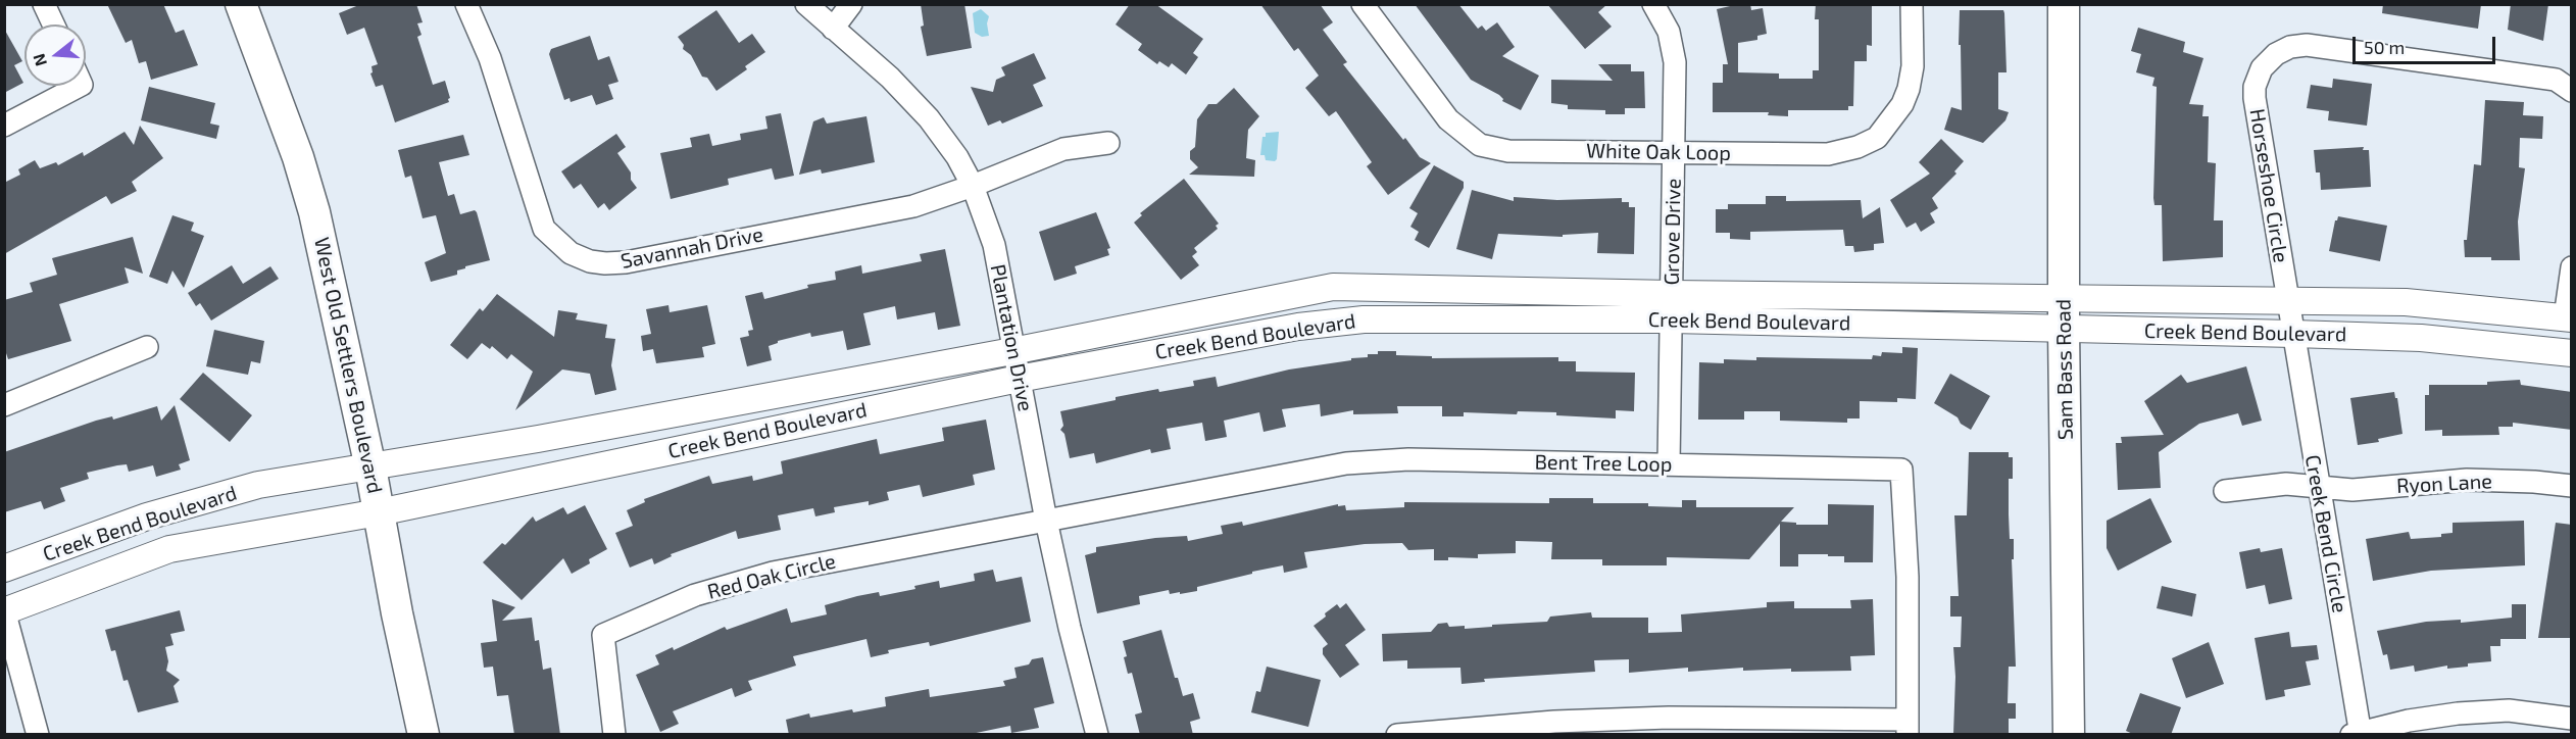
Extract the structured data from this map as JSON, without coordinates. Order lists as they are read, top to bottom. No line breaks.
{"streets":{"main road":["West Old Settlers Boulevard","Sam Bass Road"],"street":["White Oak Loop","Horseshoe Circle","Grove Drive","Savannah Drive","Creek Bend Boulevard","Plantation Drive","Bent Tree Loop","Ryon Lane","Creek Bend Circle","Red Oak Circle"]},"crossings":[["White Oak Loop","Grove Drive"],["Horseshoe Circle","Creek Bend Boulevard"],["Horseshoe Circle","Creek Bend Circle"],["Grove Drive","Creek Bend Boulevard"],["Grove Drive","Bent Tree Loop"],["Savannah Drive","Plantation Drive"],["Creek Bend Boulevard","Plantation Drive"],["Creek Bend Boulevard","West Old Settlers Boulevard"],["Creek Bend Boulevard","Sam Bass Road"],["Creek Bend Boulevard","Creek Bend Circle"],["Plantation Drive","Bent Tree Loop"],["Plantation Drive","Red Oak Circle"],["Bent Tree Loop","Red Oak Circle"],["Ryon Lane","Creek Bend Circle"]],"scale_bar":"50 m","north":"left"}
